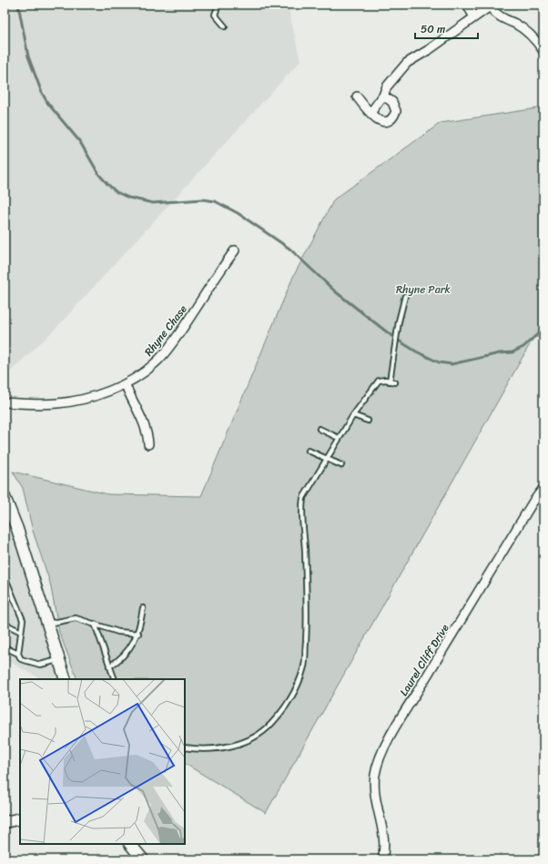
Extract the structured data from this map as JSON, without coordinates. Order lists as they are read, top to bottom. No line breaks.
{"streets":{"street":["Rhyne Chase","Laurel Cliff Drive"]},"parks":["Rhyne Park"],"scale_bar":"50 m"}
